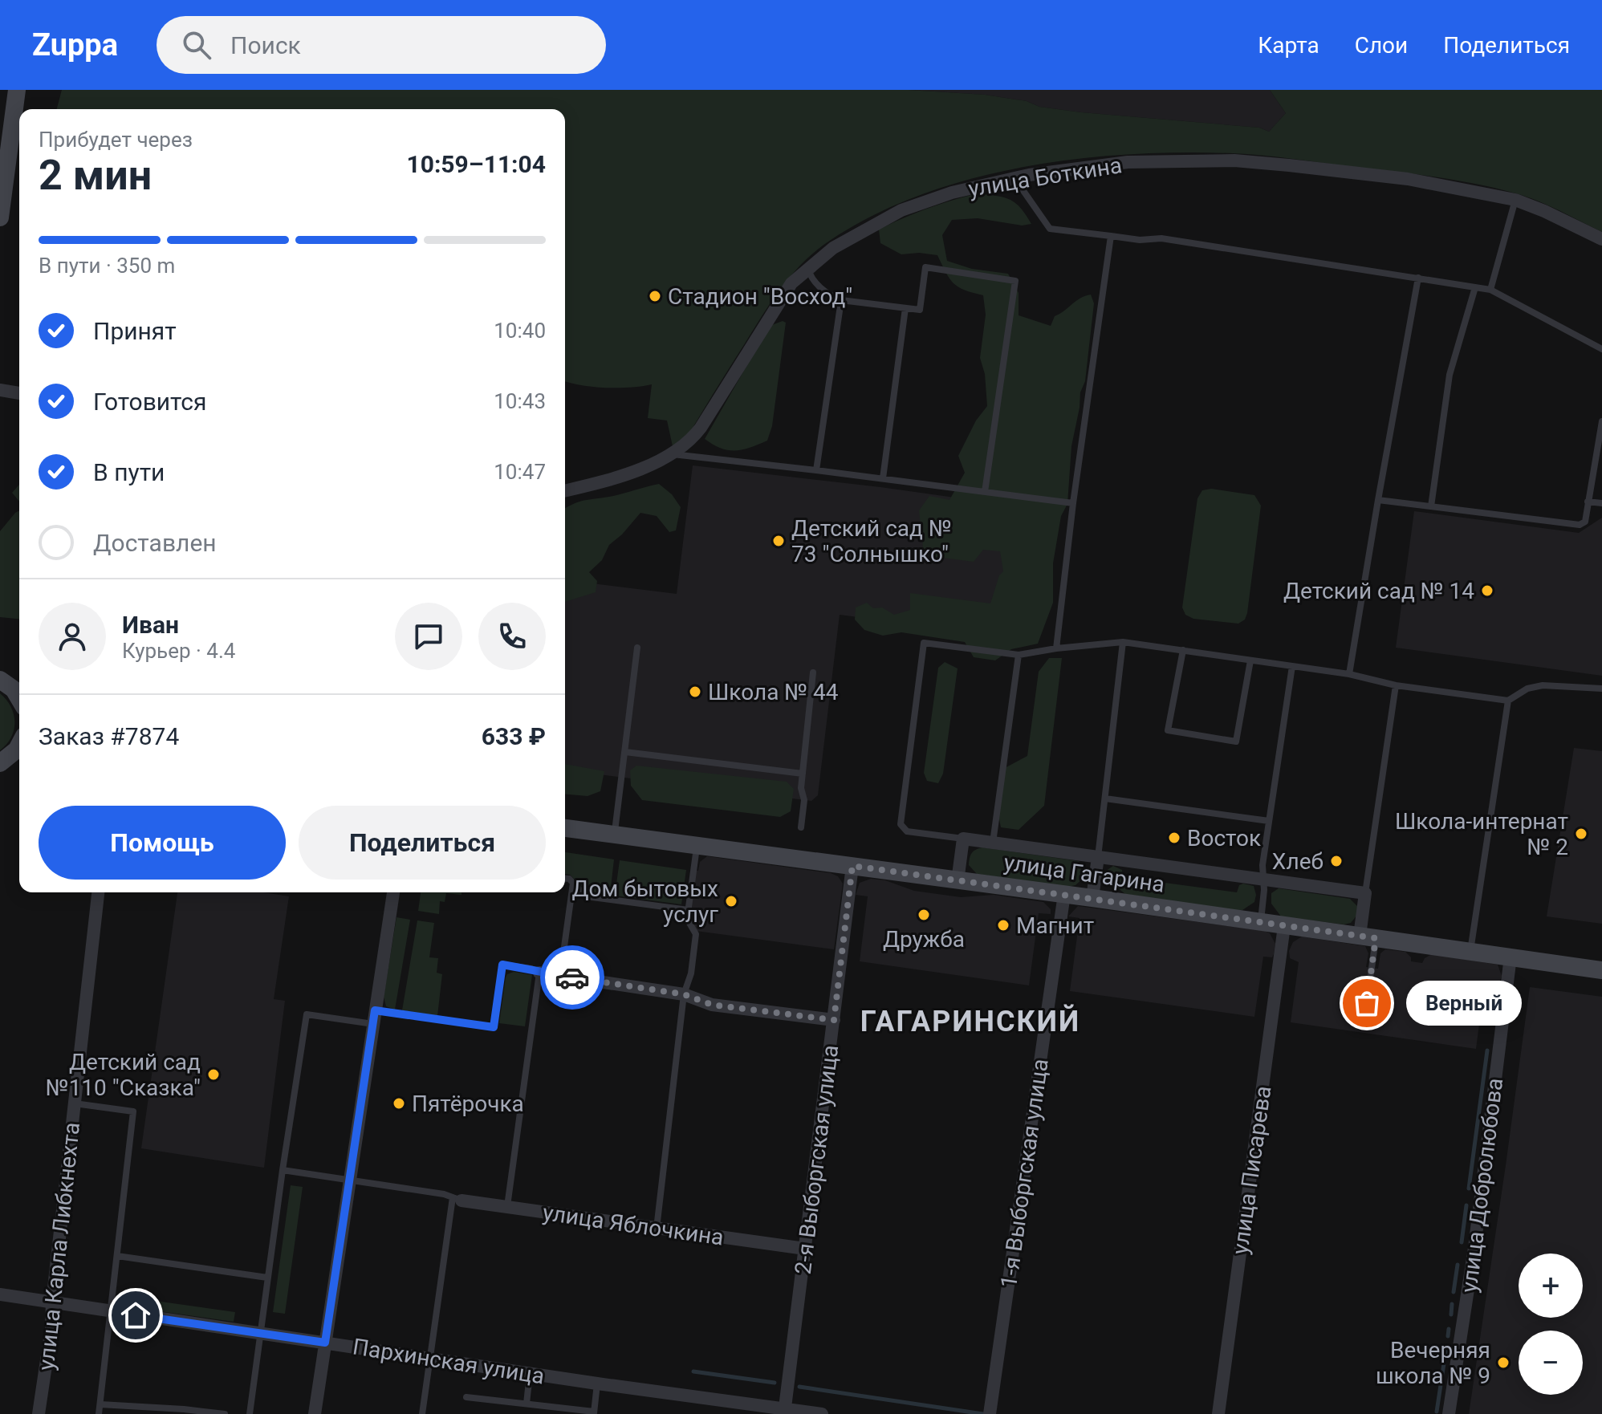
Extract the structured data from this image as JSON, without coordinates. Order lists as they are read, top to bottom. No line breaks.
{"streets":{"main road":["улица Гагарина"],"street":["улица Боткина","2-я Выборгская улица","улица Писарева","1-я Выборгская улица","улица Добролюбова","улица Яблочкина","улица Карла Либкнехта","Пархинская улица"]},"crossings":[["улица Гагарина","2-я Выборгская улица"],["улица Гагарина","улица Писарева"],["улица Гагарина","1-я Выборгская улица"],["улица Гагарина","улица Добролюбова"],["2-я Выборгская улица","улица Яблочкина"],["2-я Выборгская улица","Пархинская улица"],["улица Карла Либкнехта","Пархинская улица"]],"districts":["ГАГАРИНСКИЙ"],"places":["Стадион \"Восход\"","Детский сад № 73 \"Солнышко\"","Детский сад № 14","Школа № 44","Школа-интернат № 2","Восток","Хлеб","Дом бытовых услуг","Дружба","Магнит","Верный","Детский сад №110 \"Сказка\"","Пятёрочка","Вечерняя школа № 9"],"page":{"header":"Zuppa","search":"Поиск","nav":["Карта","Слои","Поделиться"],"heading":["2 мин","Прибудет через","10:59–11:04"],"panel":["Иван","Курьер · 4.4","Заказ #7874","633 ₽"],"bar":"В пути · 350 m","list":[["Принят","10:40"],["Готовится","10:43"],["В пути","10:47"],"Доставлен"],"buttons":["Помощь","Поделиться"],"bubble":"Верный","map_buttons":["+","−"]}}
